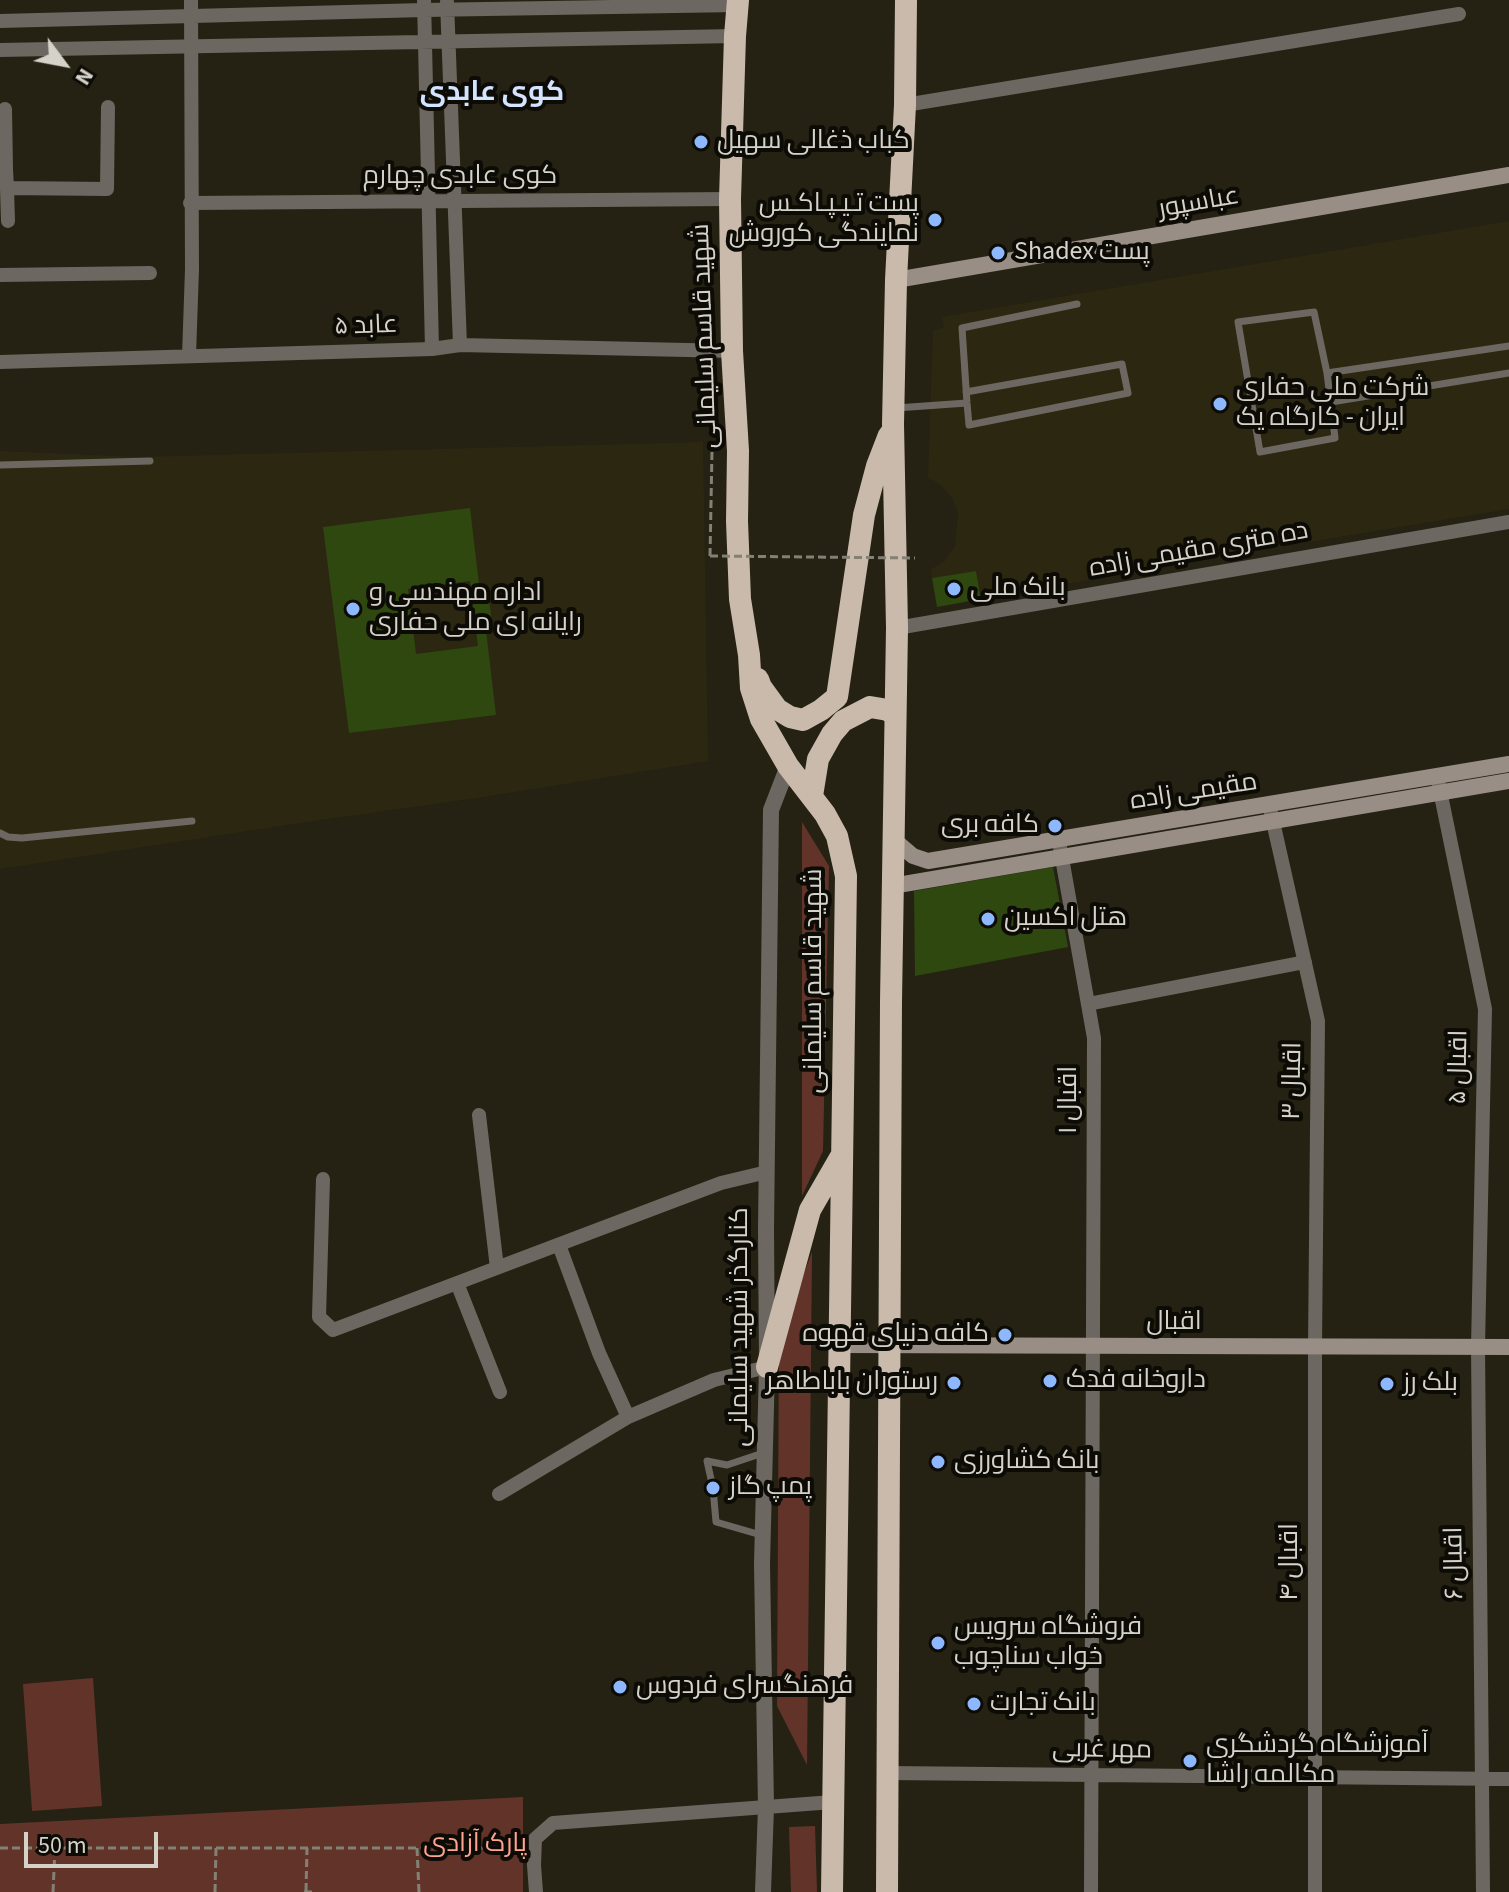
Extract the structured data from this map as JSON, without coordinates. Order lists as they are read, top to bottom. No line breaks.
{"streets":{"highway":["شهید قاسم سلیمانی"],"main road":["عباسپور","مقیمی زاده","اقبال"],"street":["کوی عابدی چهارم","عابد ۵","ده متری مقیمی زاده","اقبال ۵","اقبال ۳","اقبال ۱","کنارگذر شهید سلیمانی","اقبال ۴","اقبال ۶","مهر غربی"]},"crossings":[["کوی عابدی چهارم","شهید قاسم سلیمانی"],["عابد ۵","شهید قاسم سلیمانی"],["شهید قاسم سلیمانی","اقبال"],["شهید قاسم سلیمانی","کنارگذر شهید سلیمانی"],["مقیمی زاده","اقبال ۳"],["مقیمی زاده","اقبال ۱"],["اقبال ۵","اقبال"],["اقبال ۵","اقبال ۶"],["اقبال ۳","اقبال"],["اقبال ۳","اقبال ۴"],["اقبال ۱","اقبال"],["اقبال ۱","مهر غربی"],["اقبال","اقبال ۴"],["اقبال","اقبال ۶"],["اقبال ۴","مهر غربی"],["اقبال ۶","مهر غربی"]],"districts":["کوی عابدی"],"parks":["پارک آزادی"],"places":["کباب ذغالی سهیل","پست تـیـپـاکـس نمایندگی کوروش","Shadex پست","شرکت ملی حفاری ایران - کارگاه یک","بانک ملی","اداره مهندسی و رایانه ای ملی حفاری","کافه بری","هتل اکسین","کافه دنیای قهوه","داروخانه فدک","رستوران باباطاهر","بلک رز","بانک کشاورزی","پمپ گاز","فروشگاه سرویس خواب سناچوب","فرهنگسرای فردوس","بانک تجارت","آموزشگاه گردشگری مکالمه راشا"],"scale_bar":"50 m","north":"bottom right"}
